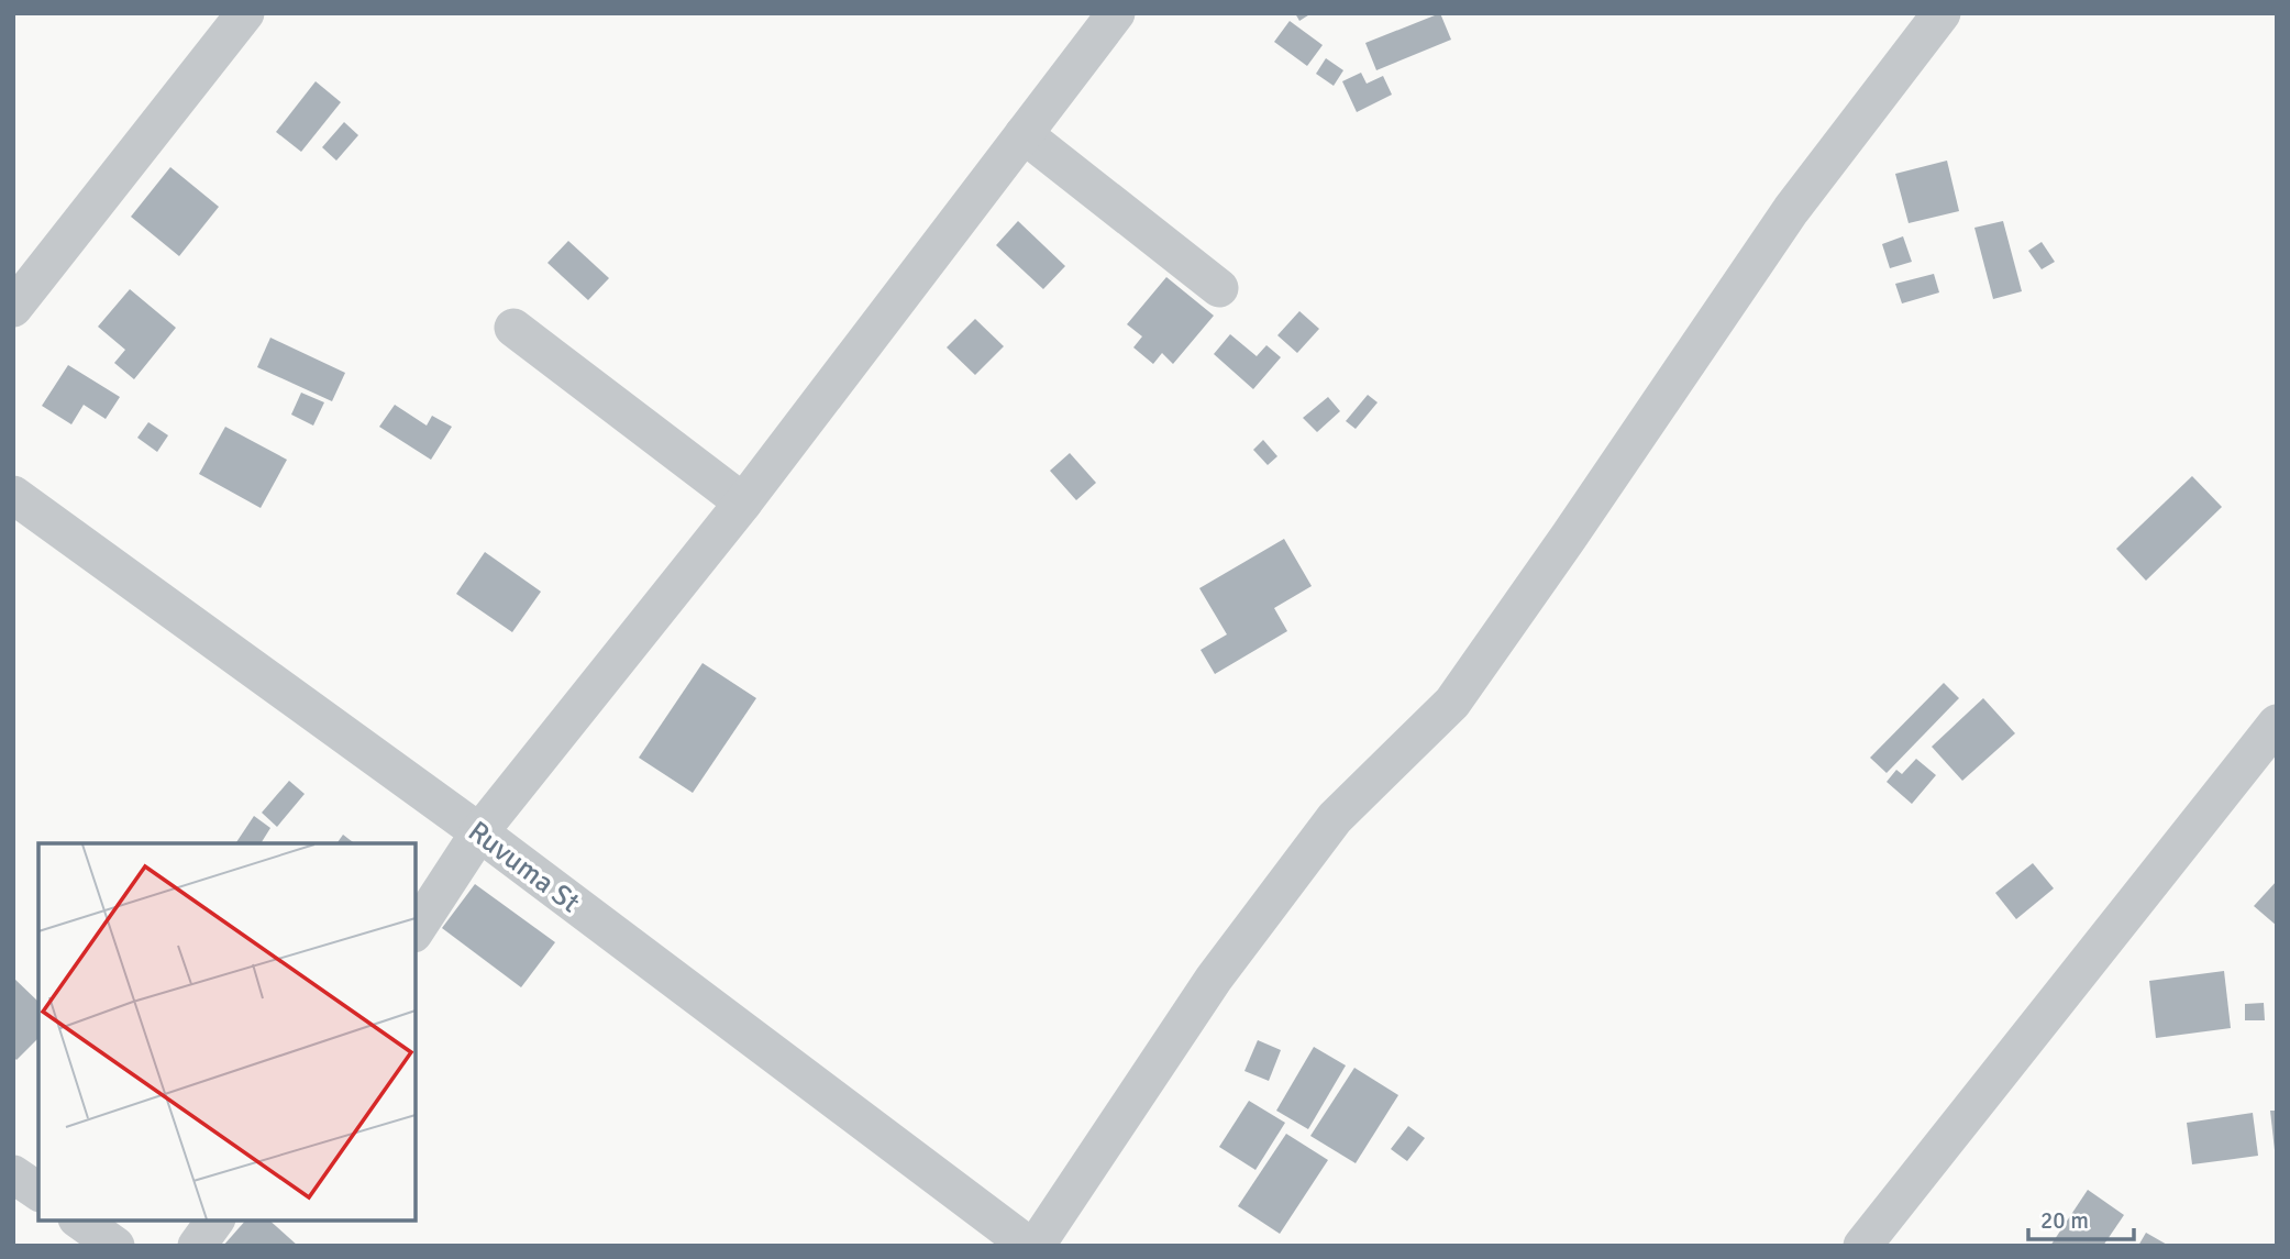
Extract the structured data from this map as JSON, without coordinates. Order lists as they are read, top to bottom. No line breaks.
{"streets":{"street":["Ruvuma St"]},"scale_bar":"20 m"}
